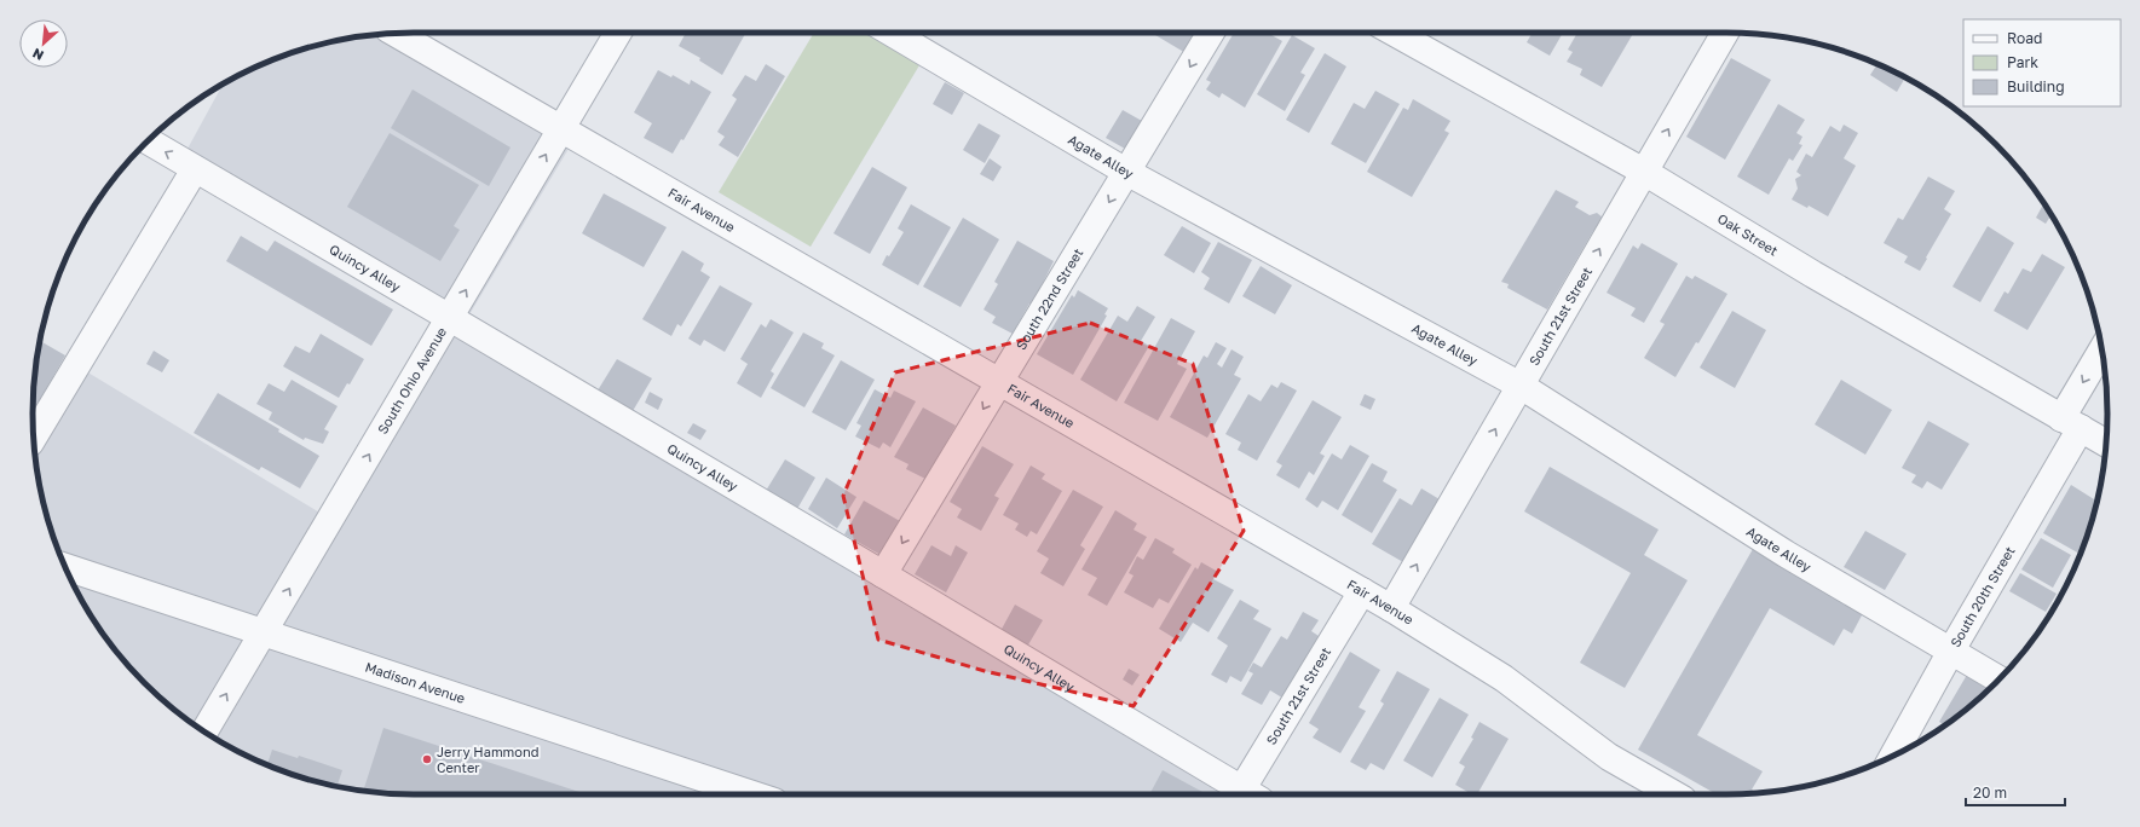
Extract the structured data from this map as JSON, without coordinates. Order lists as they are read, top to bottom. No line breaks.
{"streets":{"street":["Agate Alley","Fair Avenue","Oak Street","Quincy Alley","South 22nd Street","South 21st Street","South Ohio Avenue","South 20th Street","Madison Avenue"]},"crossings":[["Agate Alley","South 22nd Street"],["Agate Alley","South 21st Street"],["Agate Alley","South 20th Street"],["Fair Avenue","South 22nd Street"],["Fair Avenue","South 21st Street"],["Fair Avenue","South Ohio Avenue"],["Oak Street","South 21st Street"],["Oak Street","South 20th Street"],["Quincy Alley","South 22nd Street"],["Quincy Alley","South Ohio Avenue"],["South Ohio Avenue","Madison Avenue"]],"one_way":["South 22nd Street","South 21st Street","South Ohio Avenue"],"places":["Jerry Hammond Center"],"legend":["Road","Park","Building"],"scale_bar":"20 m","north":"bottom left"}
